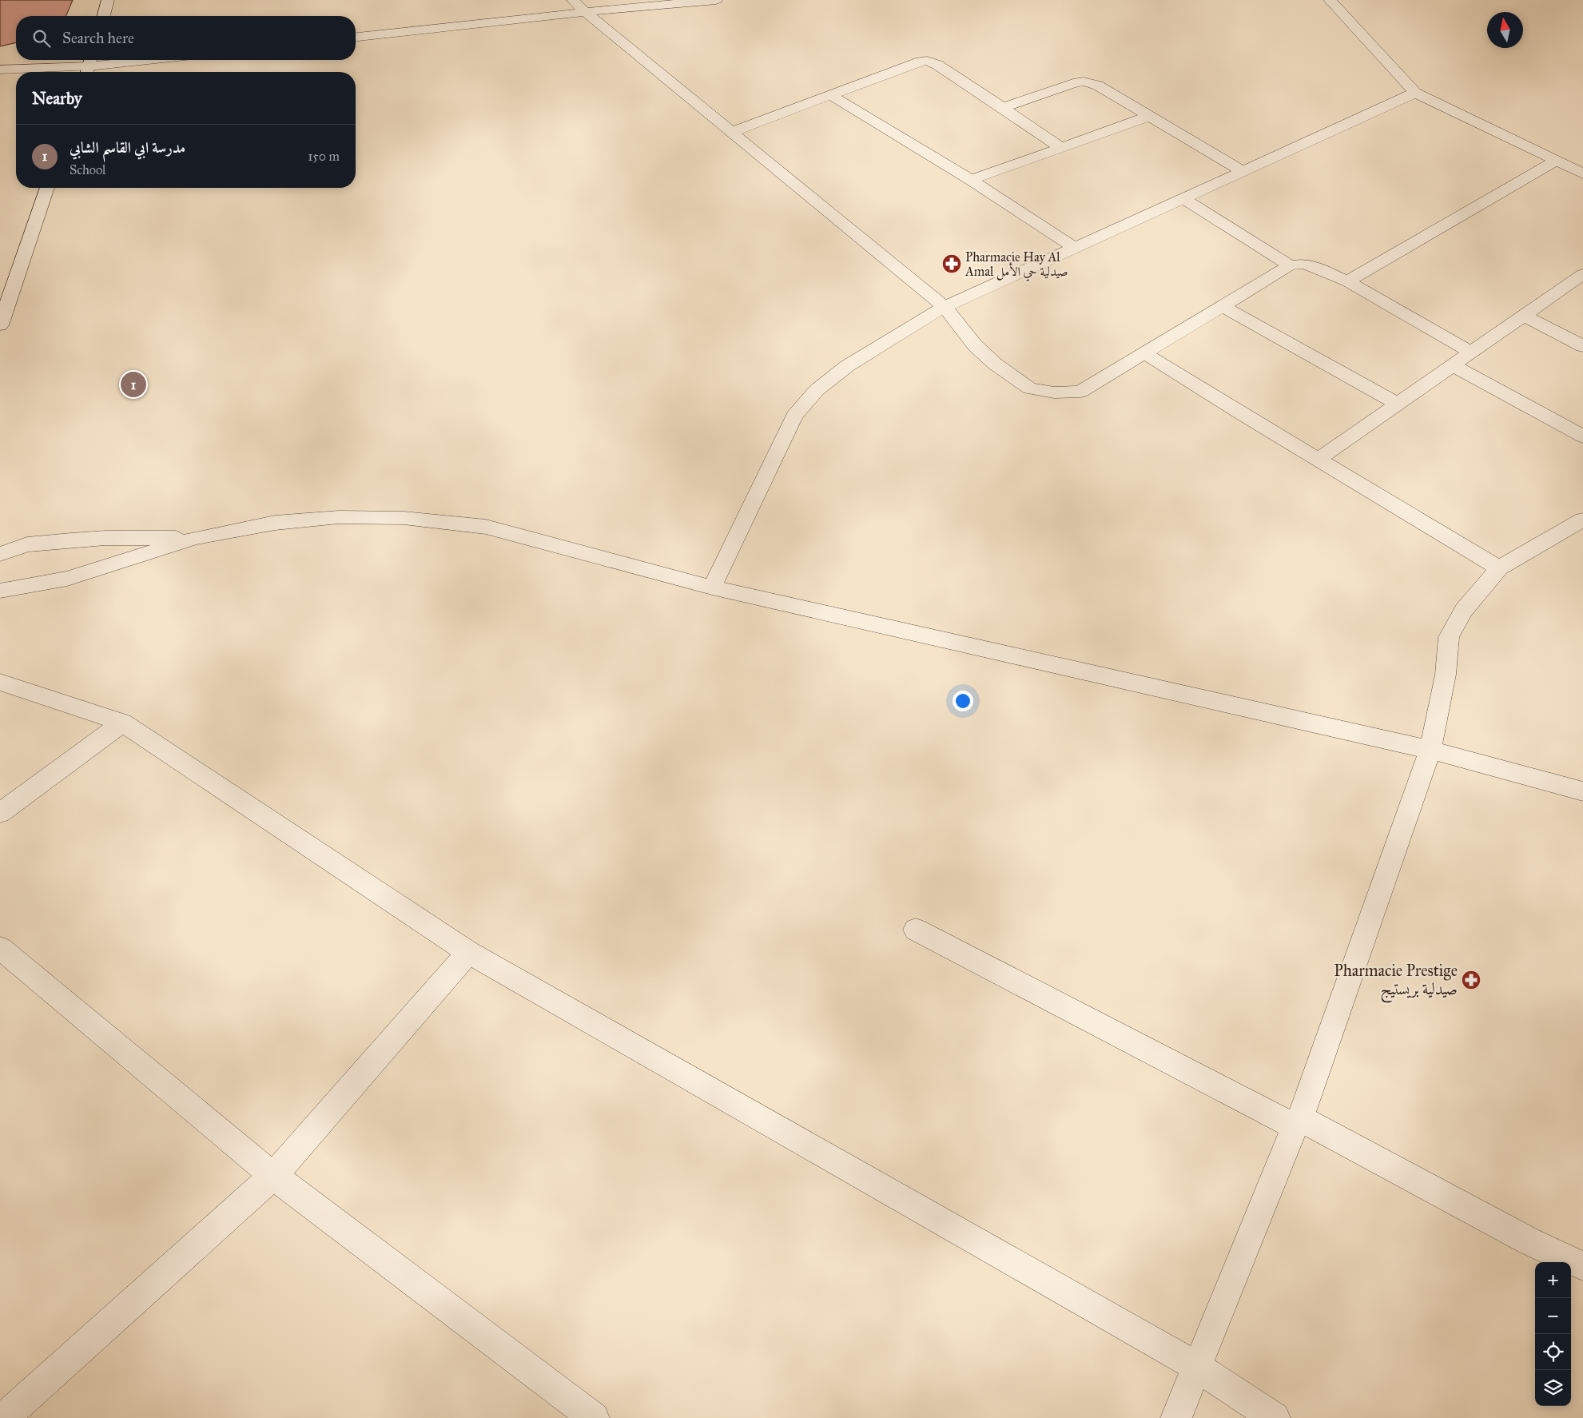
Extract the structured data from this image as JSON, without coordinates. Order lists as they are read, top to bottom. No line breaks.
{"places":{"pharmacy":["Pharmacie Hay Al Amal صيدلية حي الأمل","Pharmacie Prestige صيدلية بريستيج"]},"north":"top","page":{"search":"Search here","heading":"Nearby","list":[{"mark":"1","name":"مدرسة ابي القاسم الشابي","note":"School","value":"150 m"}],"pins":"1","map_buttons":["+","−"]}}
